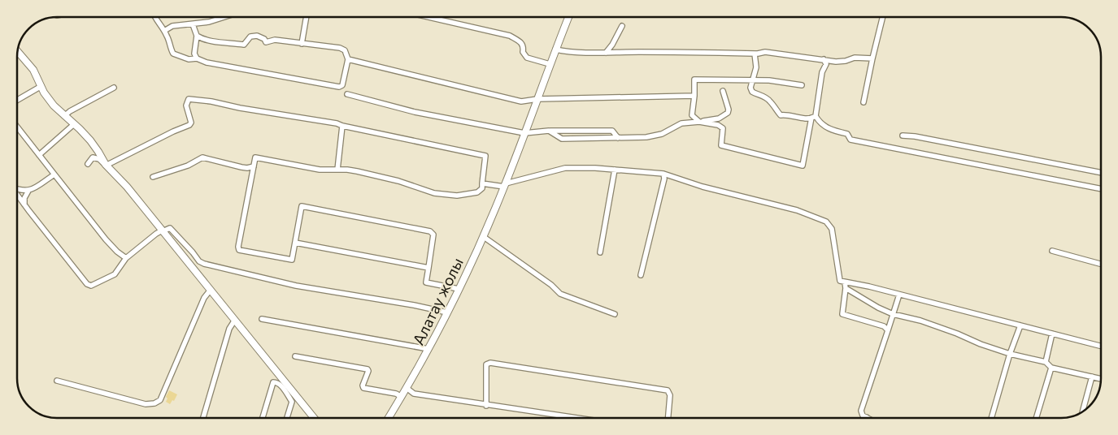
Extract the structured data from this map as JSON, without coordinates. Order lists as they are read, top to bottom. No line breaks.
{"streets":{"main road":["Алатау жолы"]}}
